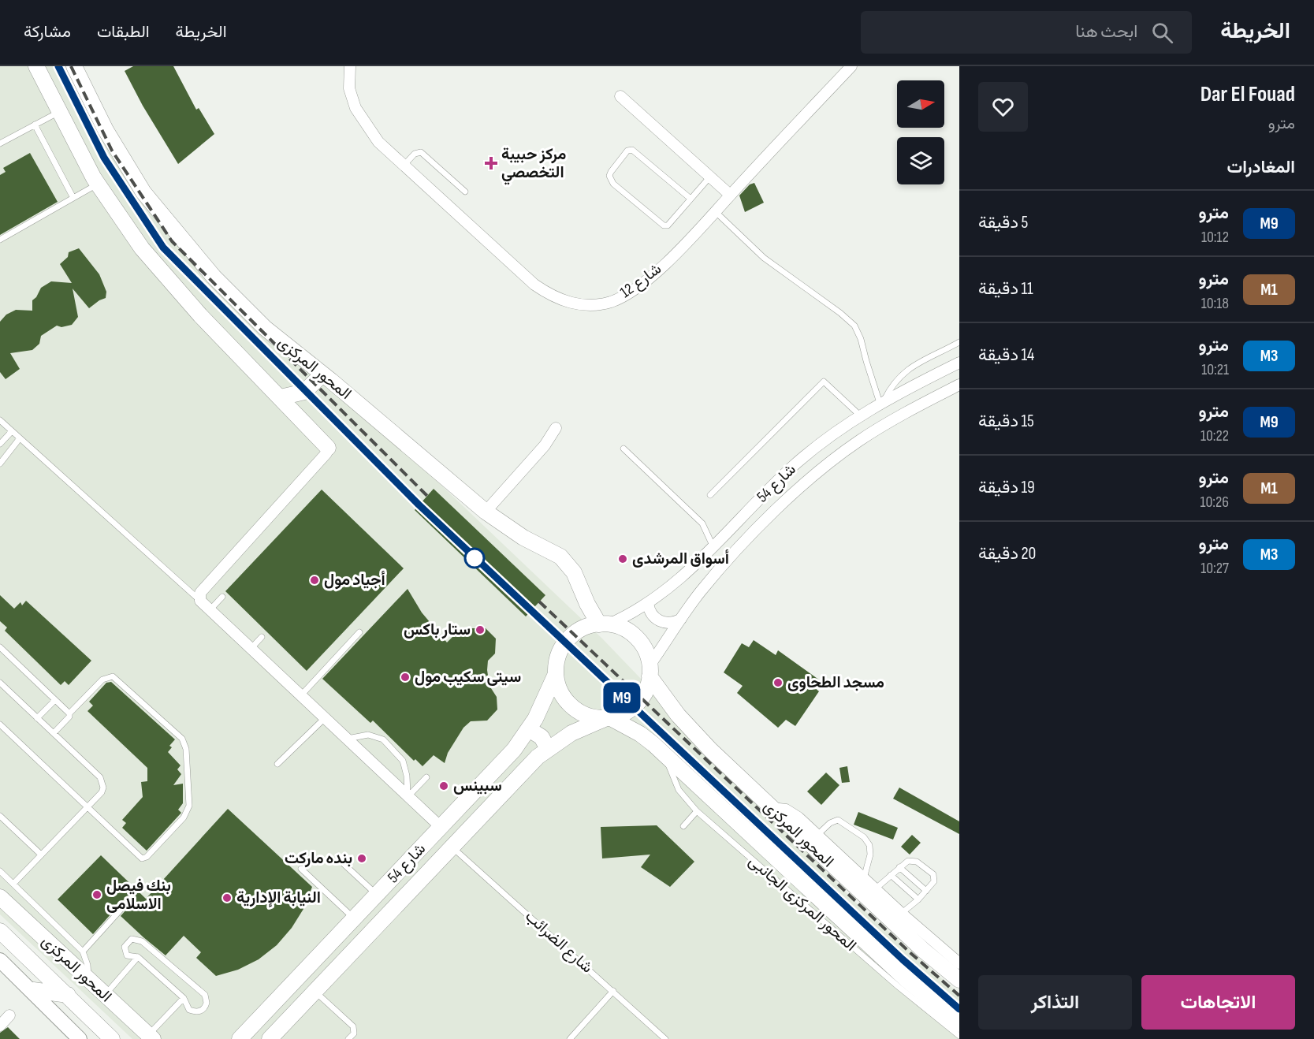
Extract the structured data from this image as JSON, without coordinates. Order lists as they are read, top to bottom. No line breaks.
{"streets":{"main road":["المحور المركزى","شارع 54"],"street":["شارع 12"],"lane":["المحور المركزى الجانبى","شارع الضرائب"]},"crossings":[["المحور المركزى","شارع 54"],["شارع 54","شارع الضرائب"]],"places":{"health":["مركز حبيبة التخصصي"],"other":["أسواق المرشدى","أجياد مول","ستار باكس","سيتى سكيب مول","مسجد الطحاوى","سبينس","بنده ماركت","بنك فيصل الاسلامى","النيابة الإدارية"]},"lines":["metro line M9"],"north":"right","page":{"header":"الخريطة","search":"ابحث هنا","nav":["الخريطة","الطبقات","مشاركة"],"heading":[["Dar El Fouad","مترو"],"المغادرات"],"on_map":"M9","list":[{"mark":"M9","name":"مترو","note":"10:12","value":"5 دقيقة"},{"mark":"M1","name":"مترو","note":"10:18","value":"11 دقيقة"},{"mark":"M3","name":"مترو","note":"10:21","value":"14 دقيقة"},{"mark":"M9","name":"مترو","note":"10:22","value":"15 دقيقة"},{"mark":"M1","name":"مترو","note":"10:26","value":"19 دقيقة"},{"mark":"M3","name":"مترو","note":"10:27","value":"20 دقيقة"}],"buttons":["الاتجاهات","التذاكر"]}}
